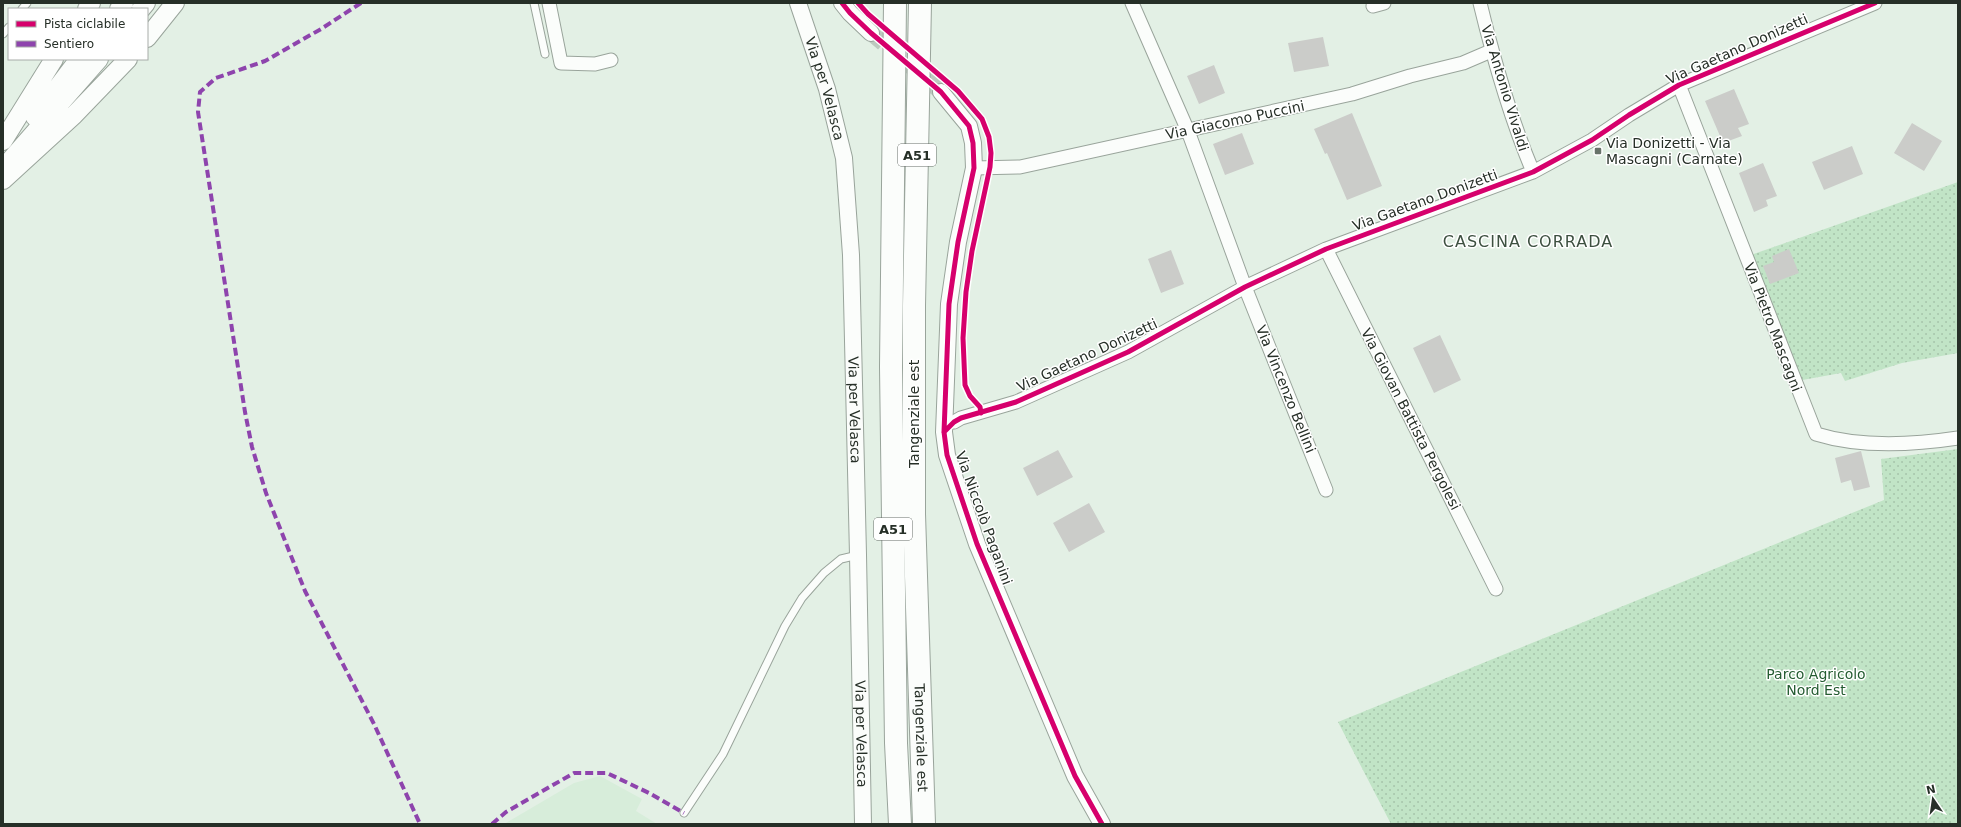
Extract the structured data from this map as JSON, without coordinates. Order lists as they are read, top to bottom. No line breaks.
{"streets":{"highway":["A51","Tangenziale est"],"street":["Via Gaetano Donizetti","Via Antonio Vivaldi","Via per Velasca","Via Giacomo Puccini","Via Pietro Mascagni","Via Vincenzo Bellini","Via Giovan Battista Pergolesi","Via Niccolò Paganini"]},"crossings":[["Via Gaetano Donizetti","Via Antonio Vivaldi"],["Via Gaetano Donizetti","Via Pietro Mascagni"],["Via Gaetano Donizetti","Via Vincenzo Bellini"],["Via Gaetano Donizetti","Via Giovan Battista Pergolesi"],["Via Gaetano Donizetti","Via Niccolò Paganini"],["Via Antonio Vivaldi","Via Giacomo Puccini"],["Via Giacomo Puccini","Via Vincenzo Bellini"],["Via Giacomo Puccini","Via Niccolò Paganini"]],"districts":["CASCINA CORRADA"],"parks":["Parco Agricolo Nord Est"],"places":{"transit":["Via Donizetti - Via Mascagni (Carnate)"]},"legend":["Pista ciclabile","Sentiero"],"north":"top"}
